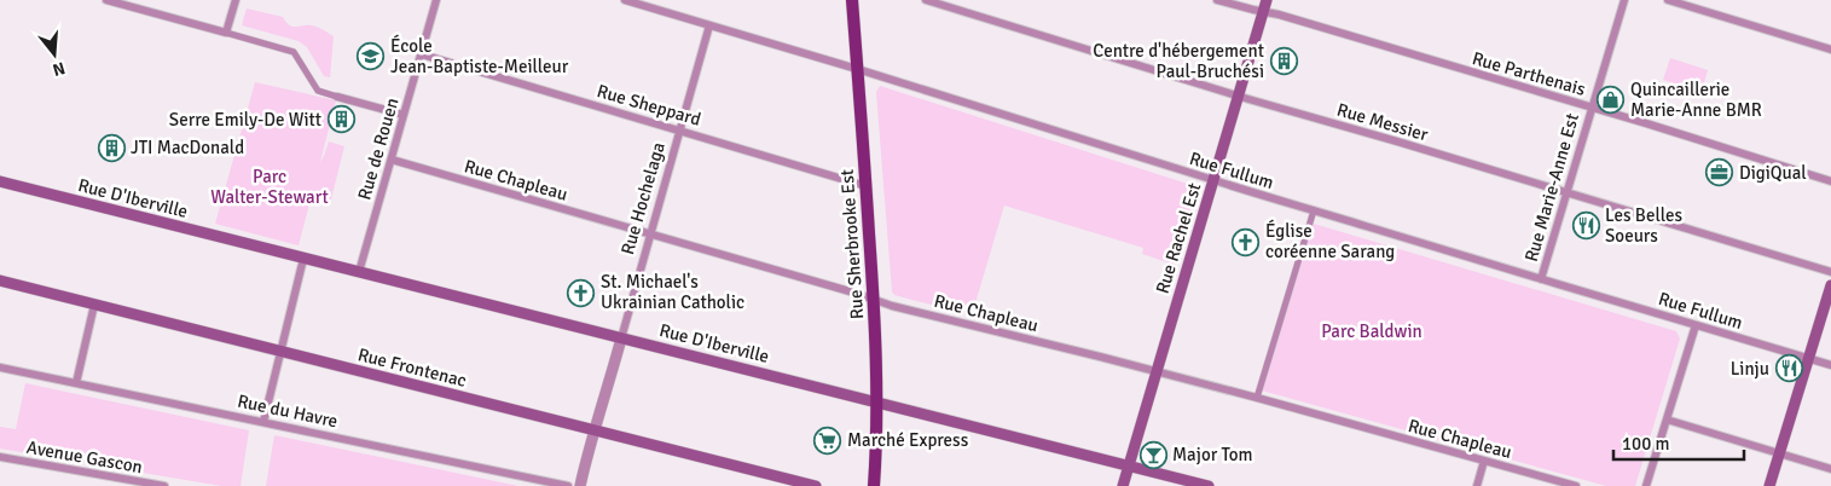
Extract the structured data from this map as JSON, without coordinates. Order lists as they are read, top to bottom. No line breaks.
{"streets":{"main road":["Rue D'Iberville","Rue Rachel Est","Rue Sherbrooke Est","Rue Frontenac"],"street":["Rue Parthenais","Rue Sheppard","Rue Messier","Rue de Rouen","Rue Fullum","Rue Chapleau","Rue Marie-Anne Est","Rue Hochelaga","Rue du Havre","Avenue Gascon"]},"crossings":[["Rue Parthenais","Rue Marie-Anne Est"],["Rue Parthenais","Rue Rachel Est"],["Rue Sheppard","Rue de Rouen"],["Rue Sheppard","Rue Hochelaga"],["Rue Sheppard","Rue Sherbrooke Est"],["Rue Messier","Rue Marie-Anne Est"],["Rue Messier","Rue Rachel Est"],["Rue de Rouen","Rue Chapleau"],["Rue de Rouen","Rue D'Iberville"],["Rue Fullum","Rue Marie-Anne Est"],["Rue Fullum","Rue Hochelaga"],["Rue Fullum","Rue Rachel Est"],["Rue Fullum","Rue Sherbrooke Est"],["Rue Chapleau","Rue Hochelaga"],["Rue Chapleau","Rue Rachel Est"],["Rue Chapleau","Rue Sherbrooke Est"],["Rue D'Iberville","Rue Hochelaga"],["Rue D'Iberville","Rue Rachel Est"],["Rue D'Iberville","Rue Sherbrooke Est"],["Rue Hochelaga","Rue Frontenac"]],"parks":["Parc Walter-Stewart","Parc Baldwin"],"places":{"school or university":["École Jean-Baptiste-Meilleur"],"building":["Centre d'hébergement Paul-Bruchési","Serre Emily-De Witt","JTI MacDonald"],"shop":["Quincaillerie Marie-Anne BMR"],"office":["DigiQual"],"restaurant":["Les Belles Soeurs","Linju"],"church":["Église coréenne Sarang","St. Michael's Ukrainian Catholic"],"supermarket":["Marché Express"],"bar":["Major Tom"]},"scale_bar":"100 m","north":"bottom"}
